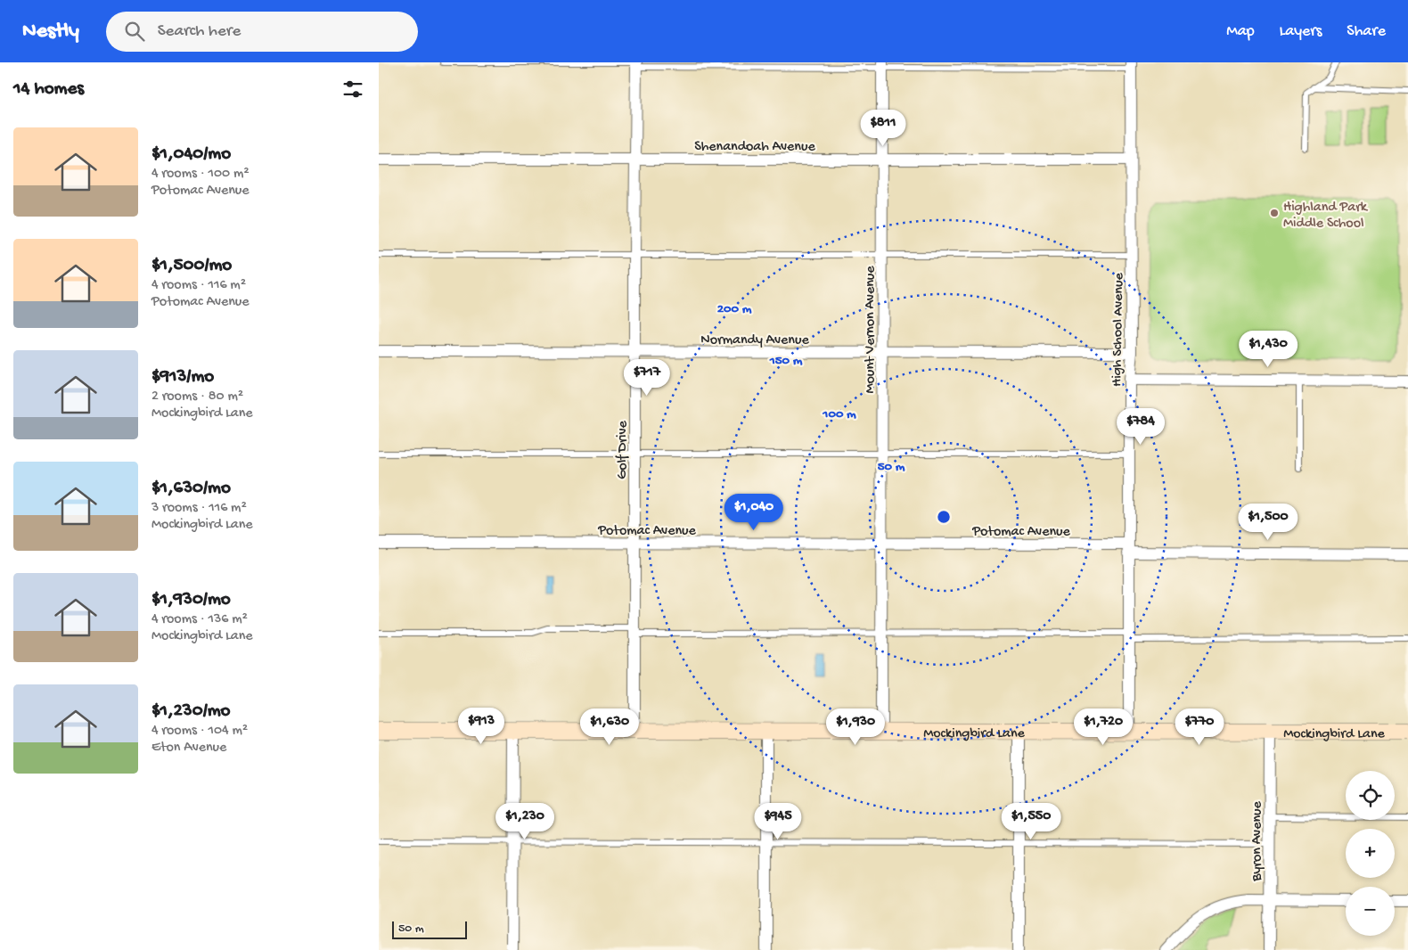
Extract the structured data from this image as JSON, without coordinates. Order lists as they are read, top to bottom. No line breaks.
{"streets":{"main road":["Mockingbird Lane"],"street":["Shenandoah Avenue","Mount Vernon Avenue","High School Avenue","Normandy Avenue","Golf Drive","Potomac Avenue","Byron Avenue"]},"crossings":[["Shenandoah Avenue","Mount Vernon Avenue"],["Shenandoah Avenue","High School Avenue"],["Shenandoah Avenue","Golf Drive"],["Mount Vernon Avenue","Normandy Avenue"],["Mount Vernon Avenue","Potomac Avenue"],["Mount Vernon Avenue","Mockingbird Lane"],["High School Avenue","Normandy Avenue"],["High School Avenue","Potomac Avenue"],["High School Avenue","Mockingbird Lane"],["Normandy Avenue","Golf Drive"],["Golf Drive","Potomac Avenue"],["Golf Drive","Mockingbird Lane"],["Mockingbird Lane","Byron Avenue"]],"places":["Highland Park Middle School"],"scale_bar":"50 m","page":{"header":"Nestly","search":"Search here","nav":["Map","Layers","Share"],"heading":"14 homes","price":["$811","$1,430","$717","$784","$1,040","$1,500","$913","$1,630","$1,930","$1,720","$770","$1,230","$945","$1,550"],"list":[{"name":"$1,040/mo","note":"4 rooms · 100 m² · Potomac Avenue"},{"name":"$1,500/mo","note":"4 rooms · 116 m² · Potomac Avenue"},{"name":"$913/mo","note":"2 rooms · 80 m² · Mockingbird Lane"},{"name":"$1,630/mo","note":"3 rooms · 116 m² · Mockingbird Lane"},{"name":"$1,930/mo","note":"4 rooms · 136 m² · Mockingbird Lane"},{"name":"$1,230/mo","note":"4 rooms · 104 m² · Eton Avenue"}],"map_buttons":["+","−"],"scale":"50 m"},"rings":["200 m","150 m","100 m","50 m"]}
